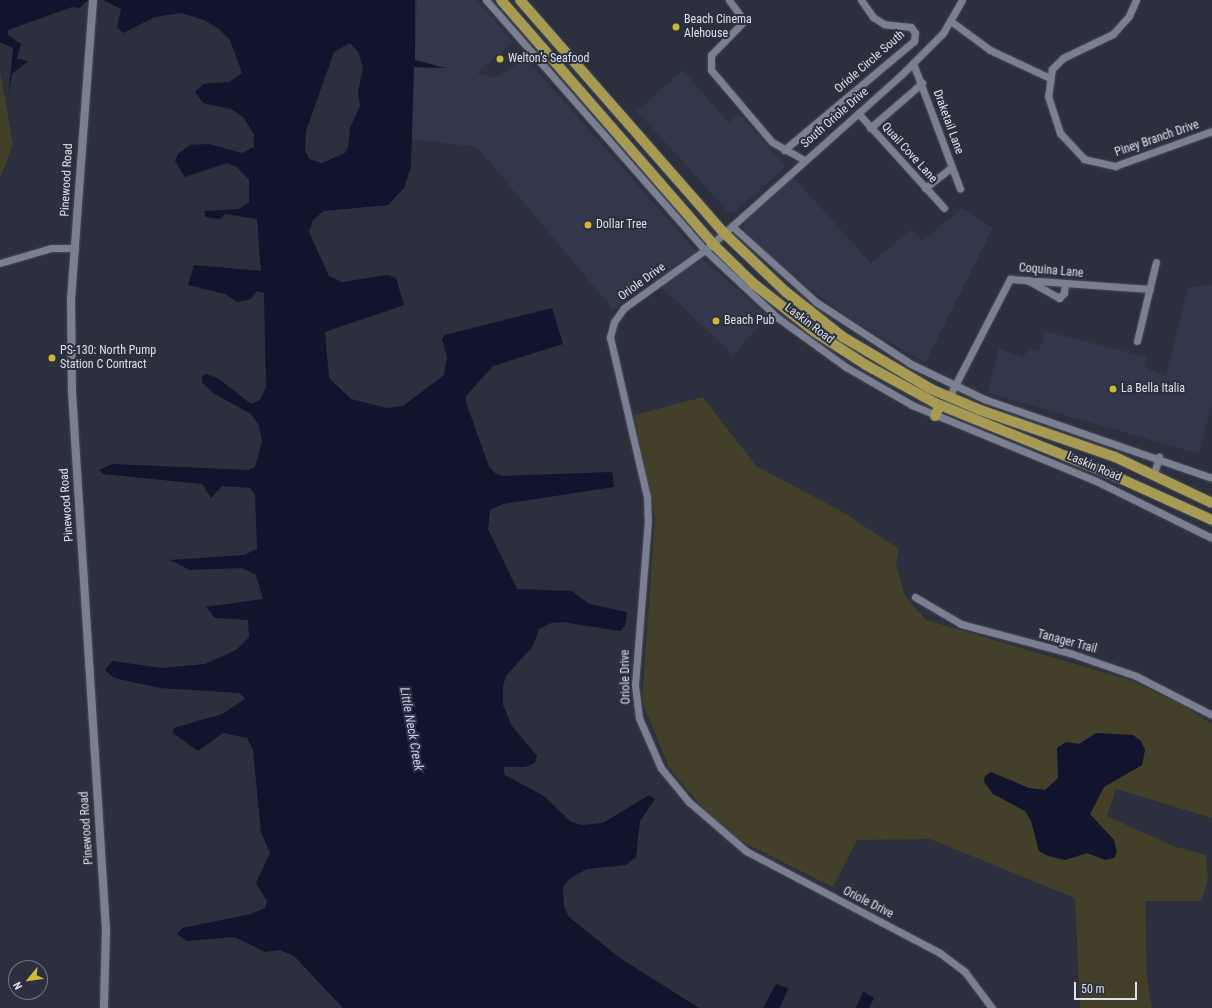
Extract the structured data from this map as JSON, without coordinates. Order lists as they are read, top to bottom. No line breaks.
{"streets":{"main road":["Laskin Road"],"street":["Oriole Circle South","South Oriole Drive","Draketail Lane","Piney Branch Drive","Quail Cove Lane","Pinewood Road","Coquina Lane","Oriole Drive","Tanager Trail"]},"crossings":[["South Oriole Drive","Draketail Lane"],["South Oriole Drive","Quail Cove Lane"],["South Oriole Drive","Oriole Drive"],["South Oriole Drive","Laskin Road"],["Coquina Lane","Laskin Road"],["Oriole Drive","Laskin Road"]],"water":["Little Neck Creek"],"places":["Beach Cinema Alehouse","Welton’s Seafood","Dollar Tree","Beach Pub","PS-130: North Pump Station C Contract","La Bella Italia"],"scale_bar":"50 m","north":"bottom left"}
